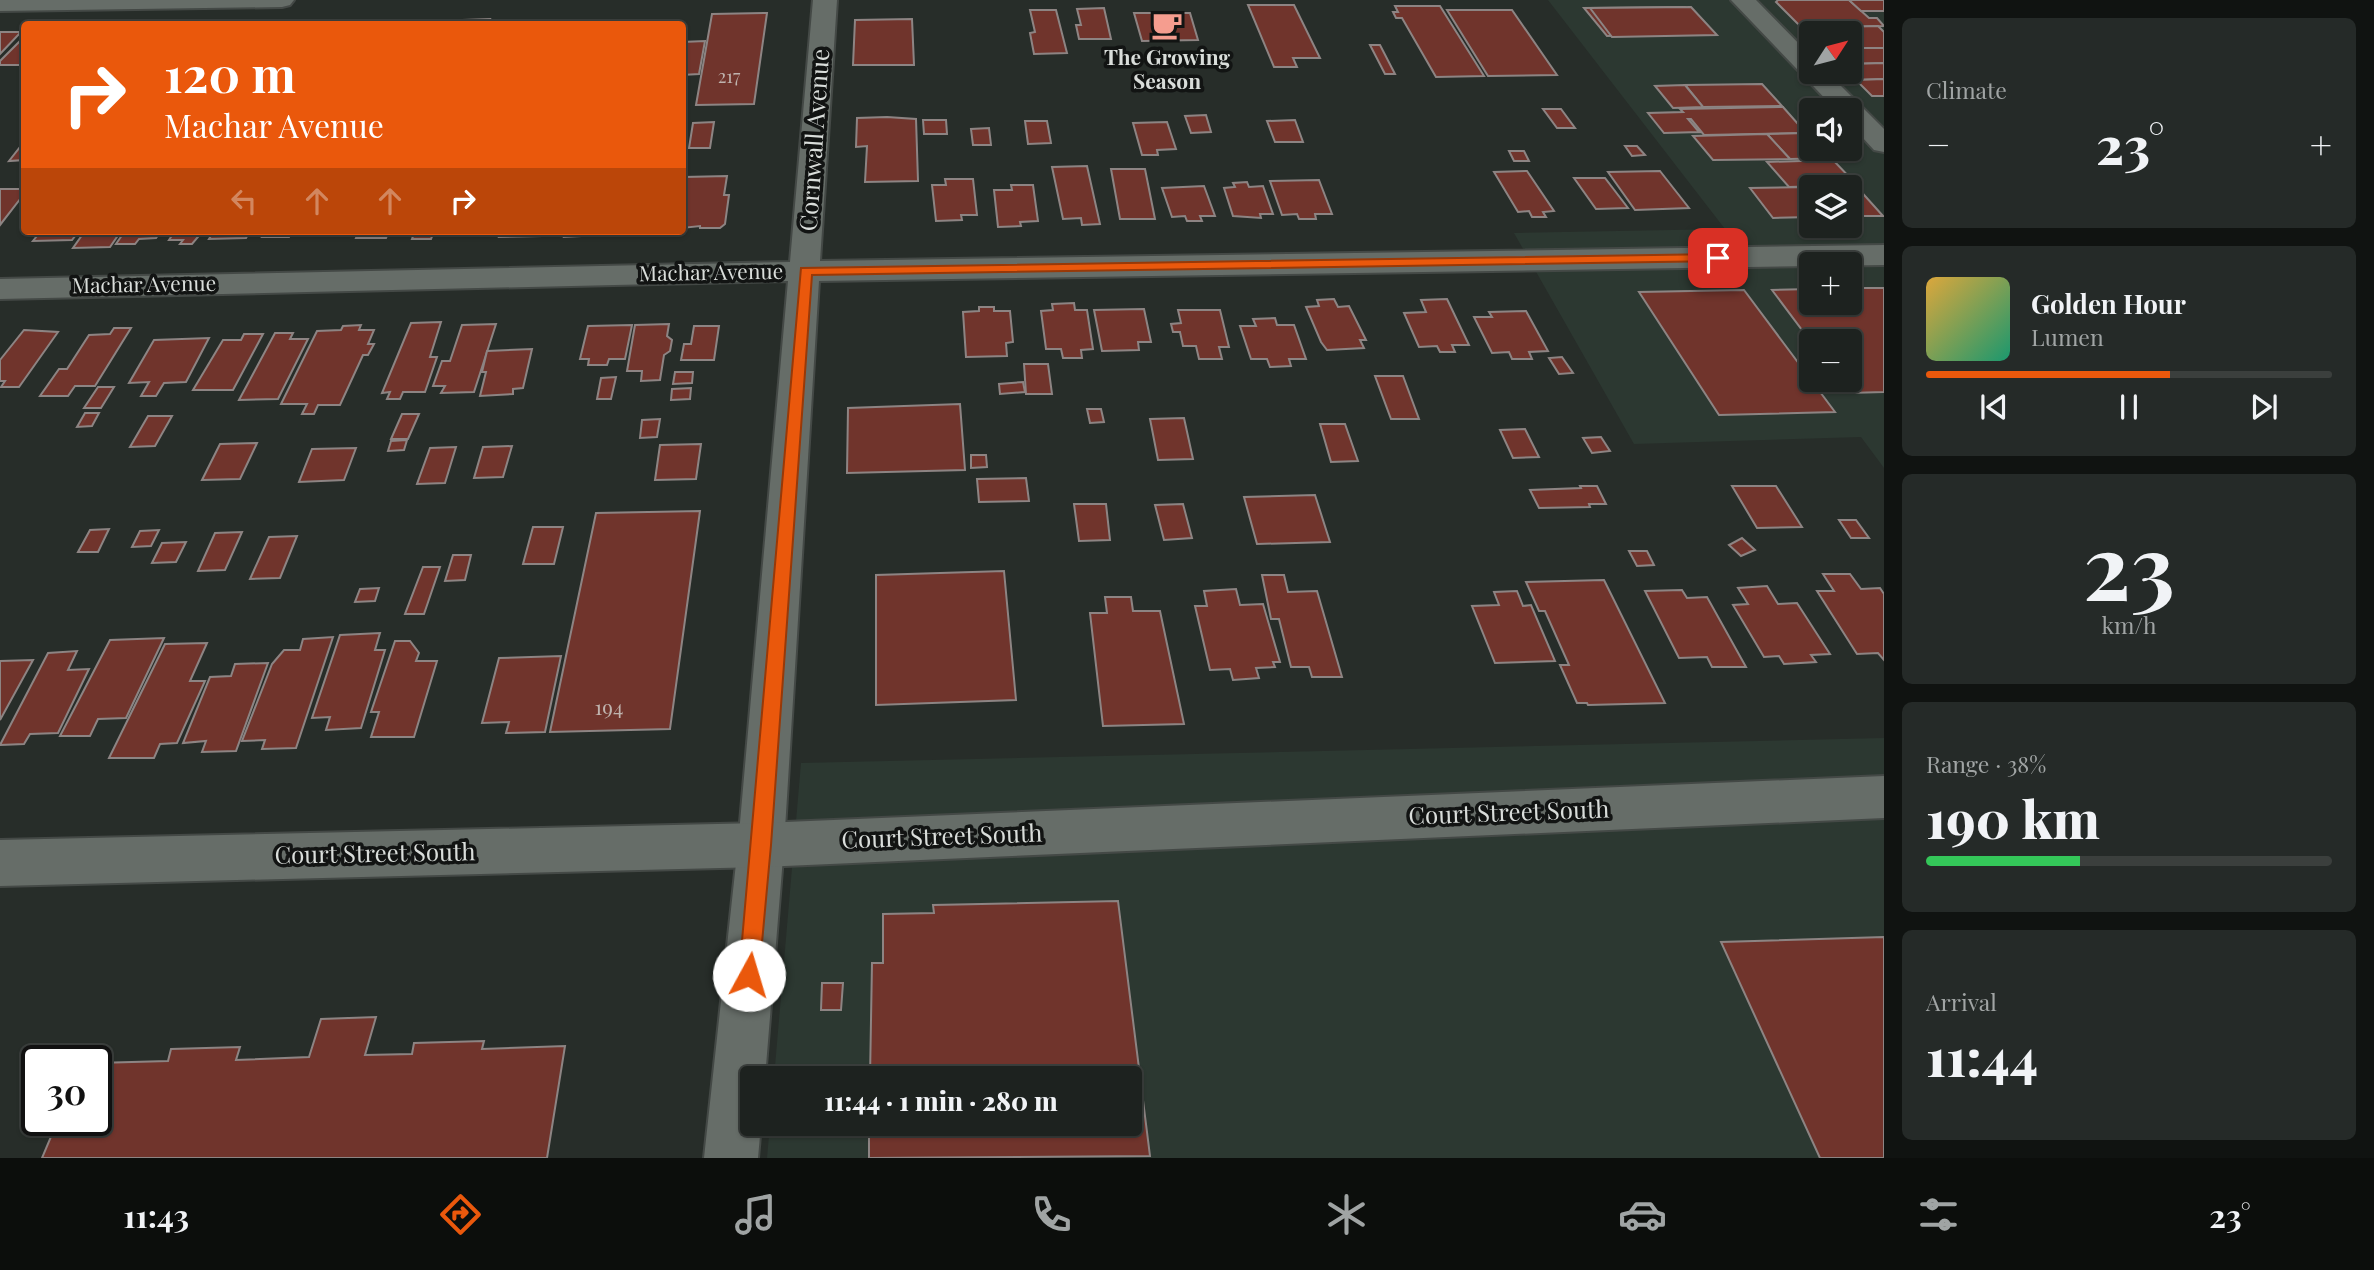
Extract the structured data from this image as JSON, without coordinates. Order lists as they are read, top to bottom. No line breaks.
{"streets":{"street":["Cornwall Avenue","Machar Avenue","Court Street South"]},"crossings":[["Cornwall Avenue","Machar Avenue"],["Cornwall Avenue","Court Street South"]],"places":{"cafe":["The Growing Season"]},"house_numbers":["217","194"],"north":"top right","page":{"tile":["Climate",["23","km/h"],["Range · 38%","190 km"],["Arrival","11:44"]],"map_buttons":["+","−"],"turn":["120 m","Machar Avenue"],"heat":["−","23°","+"],"song":["Golden Hour","Lumen"],"limit":"30","trip":"11:44 · 1 min · 280 m","tabs":["11:43","23°"]}}
